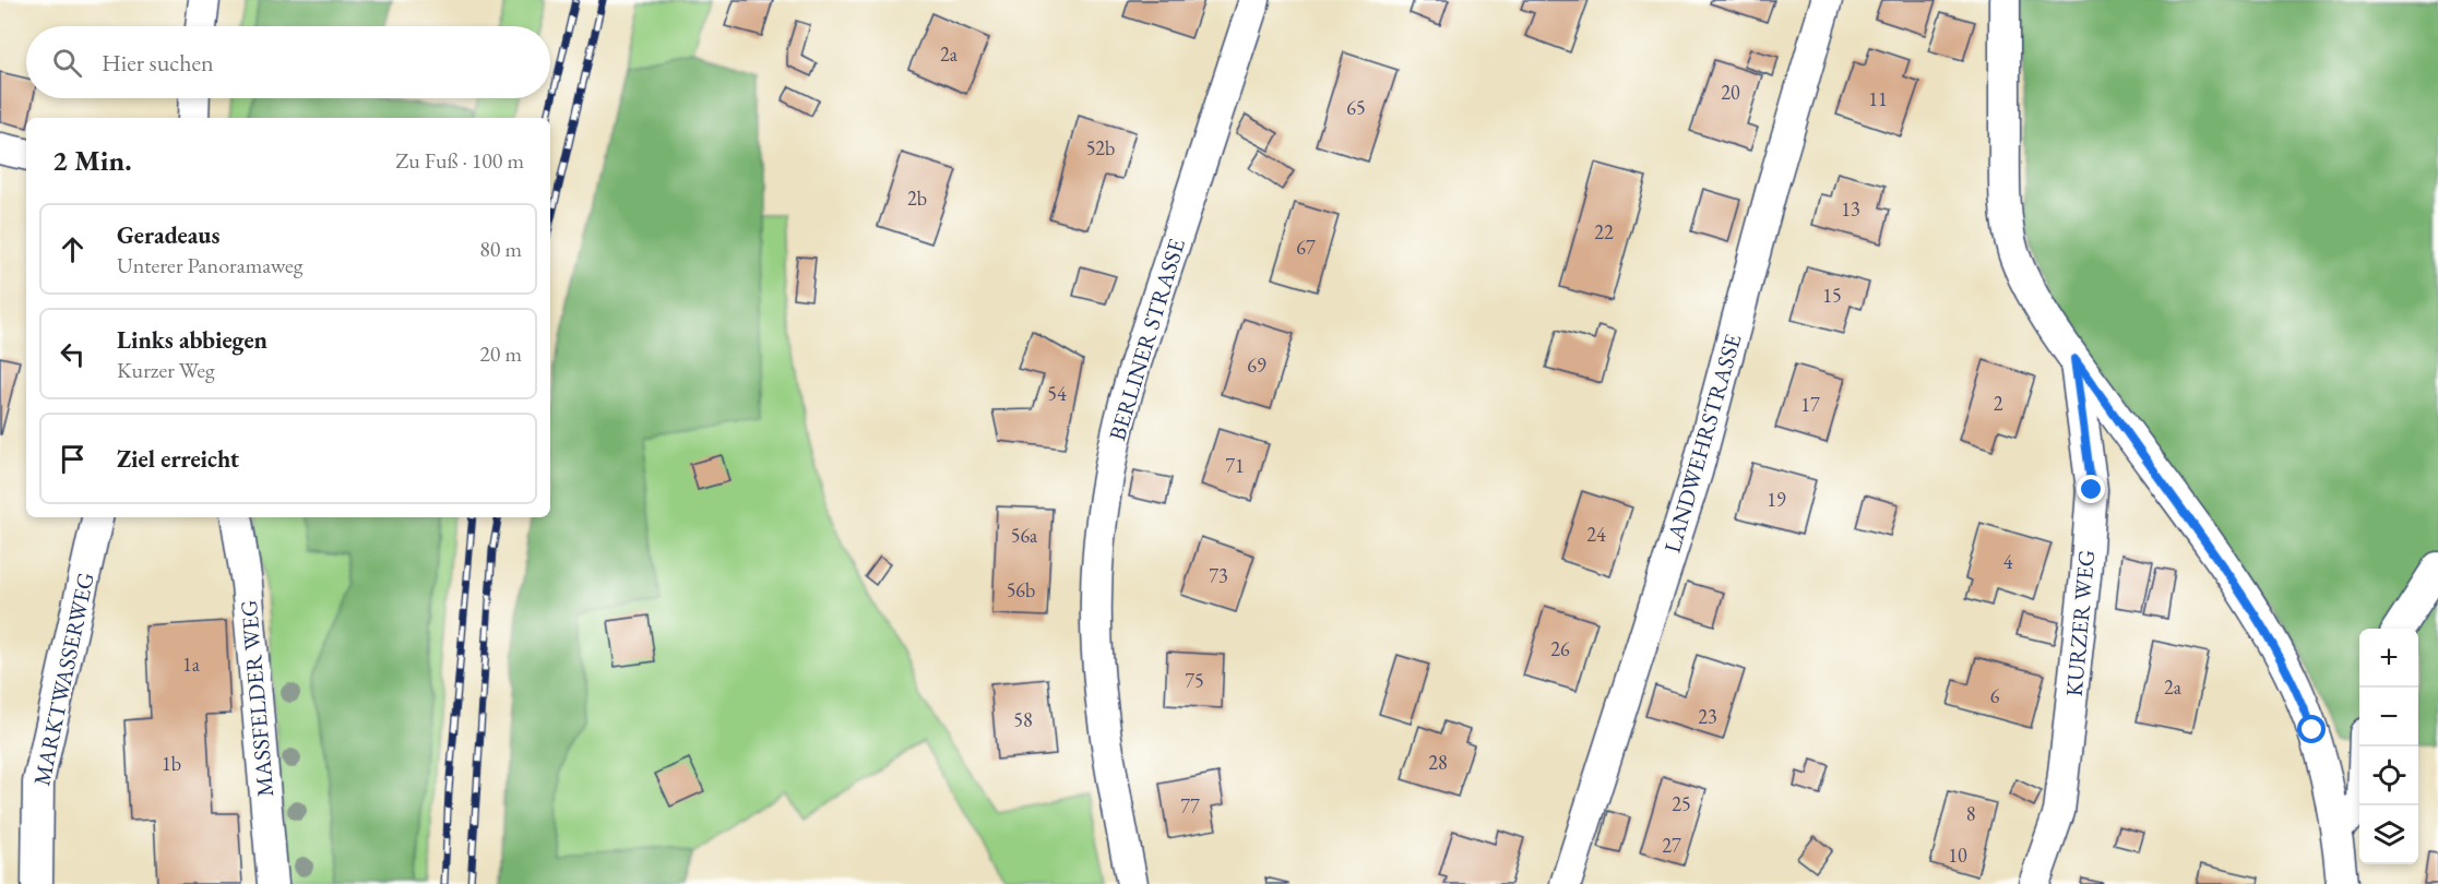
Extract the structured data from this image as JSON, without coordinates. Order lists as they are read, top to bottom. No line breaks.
{"streets":{"street":["BERLINER STRASSE","LANDWEHRSTRASSE","KURZER WEG","MARKTWASSERWEG","MASSFELDER WEG"]},"house_numbers":["2a","20","11","65","52b","2b","13","22","67","15","69","54","2","17","71","19","24","56a","4","73","56b","26","1a","75","2a","6","23","58","28","1b","25","77","8","27","10"],"page":{"search":"Hier suchen","heading":["2 Min.","Zu Fuß · 100 m"],"list":[["Geradeaus","Unterer Panoramaweg","80 m"],["Links abbiegen","Kurzer Weg","20 m"],"Ziel erreicht"],"map_buttons":["+","−"]}}
